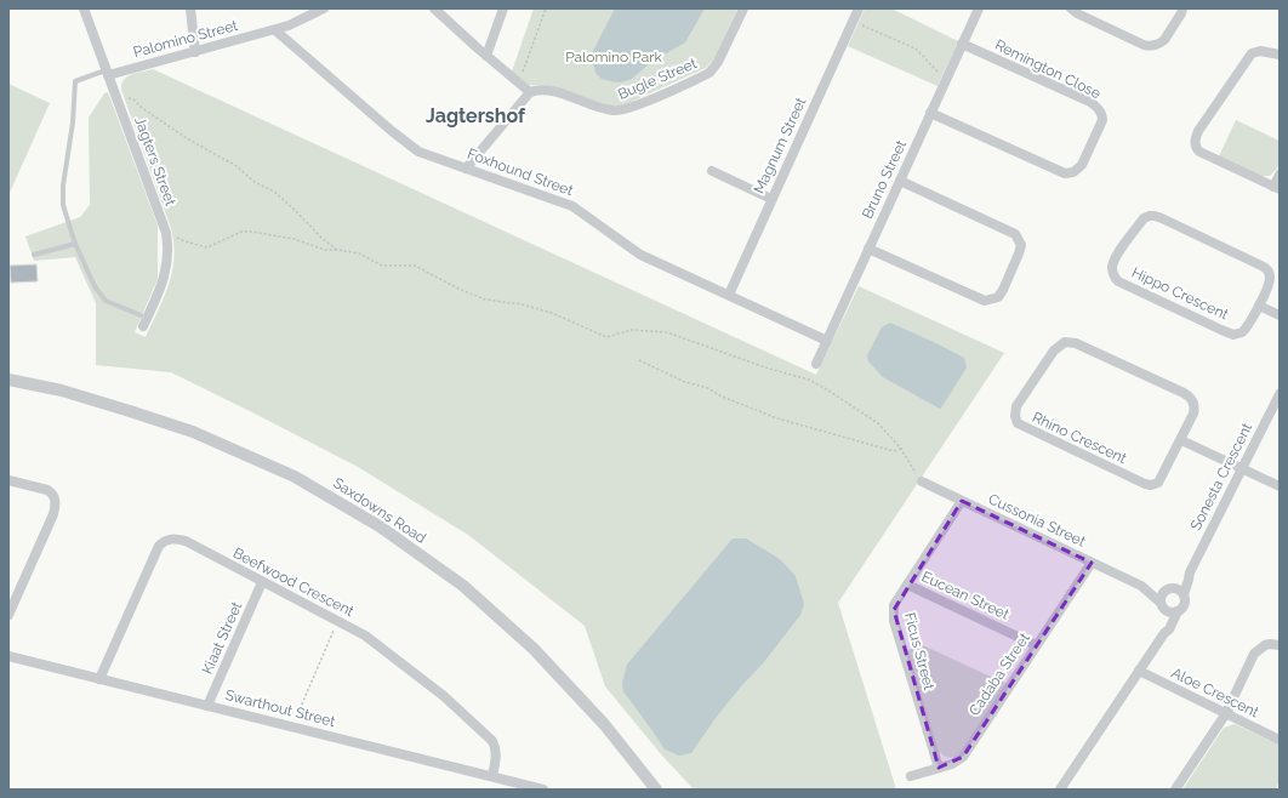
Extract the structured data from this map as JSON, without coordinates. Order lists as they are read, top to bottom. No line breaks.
{"streets":{"street":["Palomino Street","Remington Close","Bugle Street","Magnum Street","Jagters Street","Foxhound Street","Bruno Street","Hippo Crescent","Rhino Crescent","Sonesta Crescent","Saxdowns Road","Cussonia Street","Beefwood Crescent","Eucean Street","Kiaat Street","Ficus Street","Cadaba Street","Aloe Crescent","Swarthout Street"]},"crossings":[["Palomino Street","Jagters Street"],["Palomino Street","Foxhound Street"],["Remington Close","Bruno Street"],["Magnum Street","Foxhound Street"],["Foxhound Street","Bruno Street"],["Sonesta Crescent","Cussonia Street"],["Cussonia Street","Ficus Street"],["Cussonia Street","Cadaba Street"],["Beefwood Crescent","Kiaat Street"],["Beefwood Crescent","Swarthout Street"],["Eucean Street","Ficus Street"],["Eucean Street","Cadaba Street"],["Kiaat Street","Swarthout Street"],["Ficus Street","Cadaba Street"]],"districts":["Jagtershof"],"parks":["Palomino Park"]}
